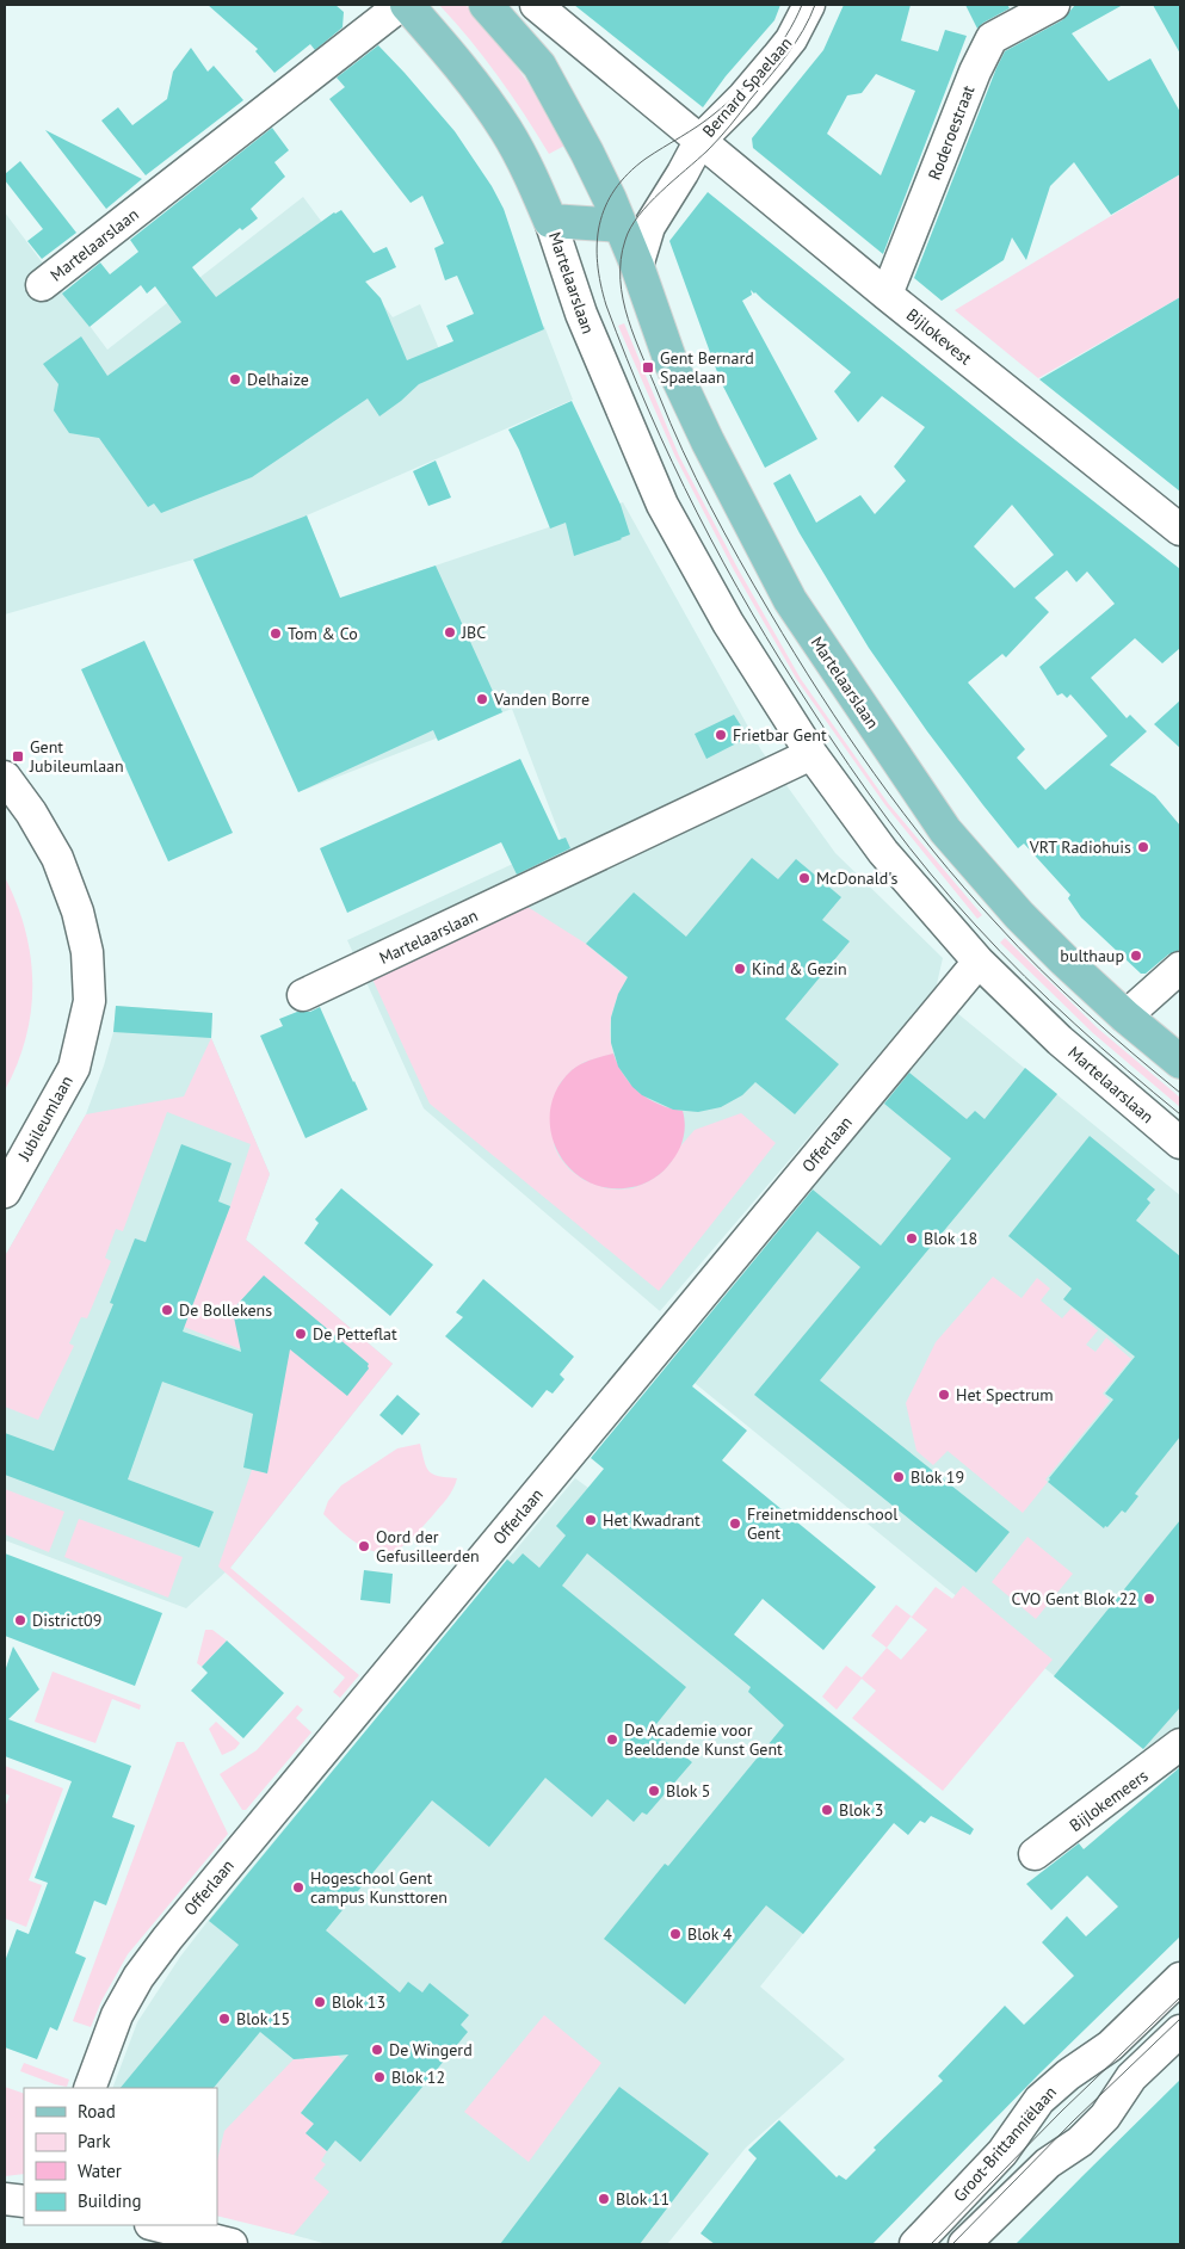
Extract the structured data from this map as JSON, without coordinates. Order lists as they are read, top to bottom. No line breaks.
{"streets":{"main road":["Martelaarslaan"],"street":["Bernard Spaelaan","Roderoestraat","Bijlokevest","Jubileumlaan","Offerlaan","Bijlokemeers","Groot-Brittanniëlaan"]},"crossings":[["Bernard Spaelaan","Martelaarslaan"],["Bernard Spaelaan","Bijlokevest"],["Roderoestraat","Bijlokevest"],["Martelaarslaan","Offerlaan"]],"places":{"transit":["Gent Bernard Spaelaan","Gent Jubileumlaan"],"other":["Delhaize","JBC","Tom & Co","Vanden Borre","Frietbar Gent","VRT Radiohuis","McDonald's","bulthaup","Kind & Gezin","Blok 18","De Bollekens","De Petteflat","Het Spectrum","Blok 19","Het Kwadrant","Freinetmiddenschool Gent","Oord der Gefusilleerden","CVO Gent Blok 22","District09","De Academie voor Beeldende Kunst Gent","Blok 5","Blok 3","Hogeschool Gent campus Kunsttoren","Blok 4","Blok 13","Blok 15","De Wingerd","Blok 12","Blok 11"]},"legend":["Road","Park","Water","Building"]}
